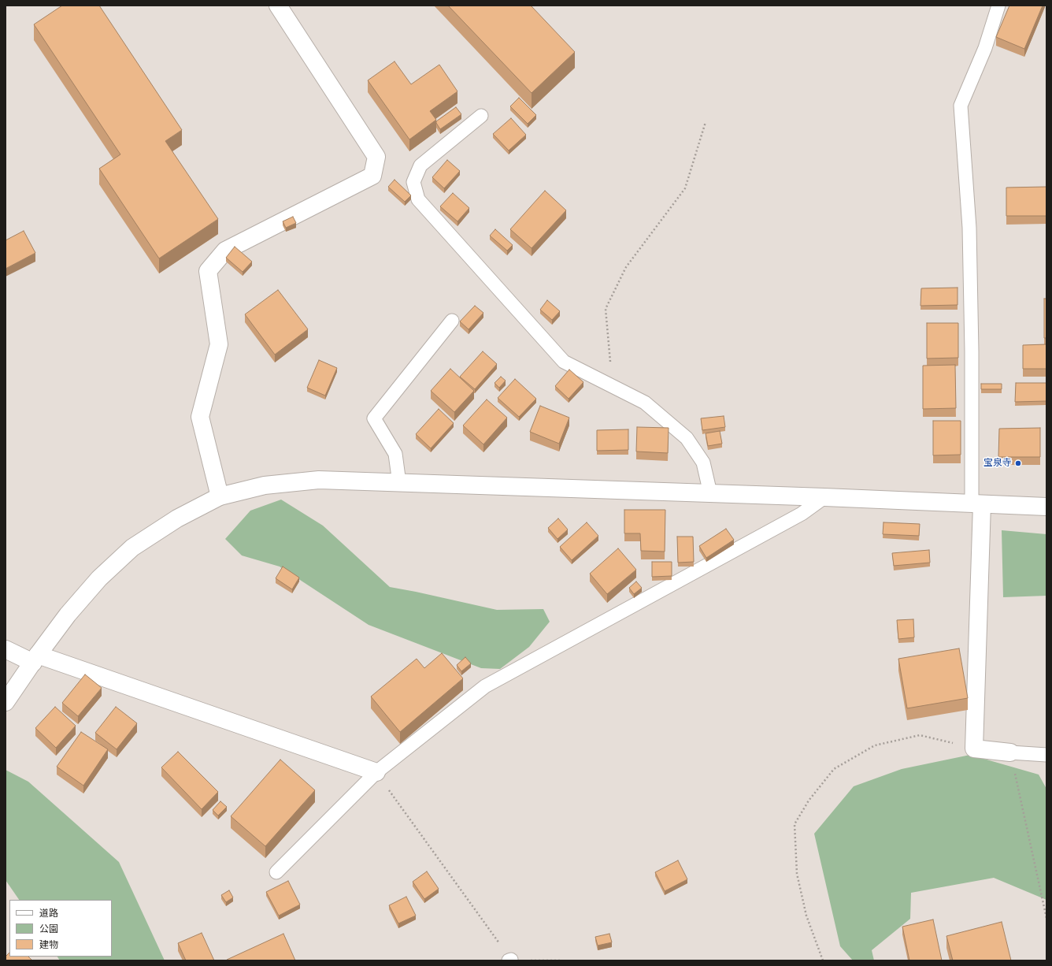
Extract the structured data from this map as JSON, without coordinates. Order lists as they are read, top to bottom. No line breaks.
{"places":["宝泉寺"],"legend":["道路","公園","建物"]}
